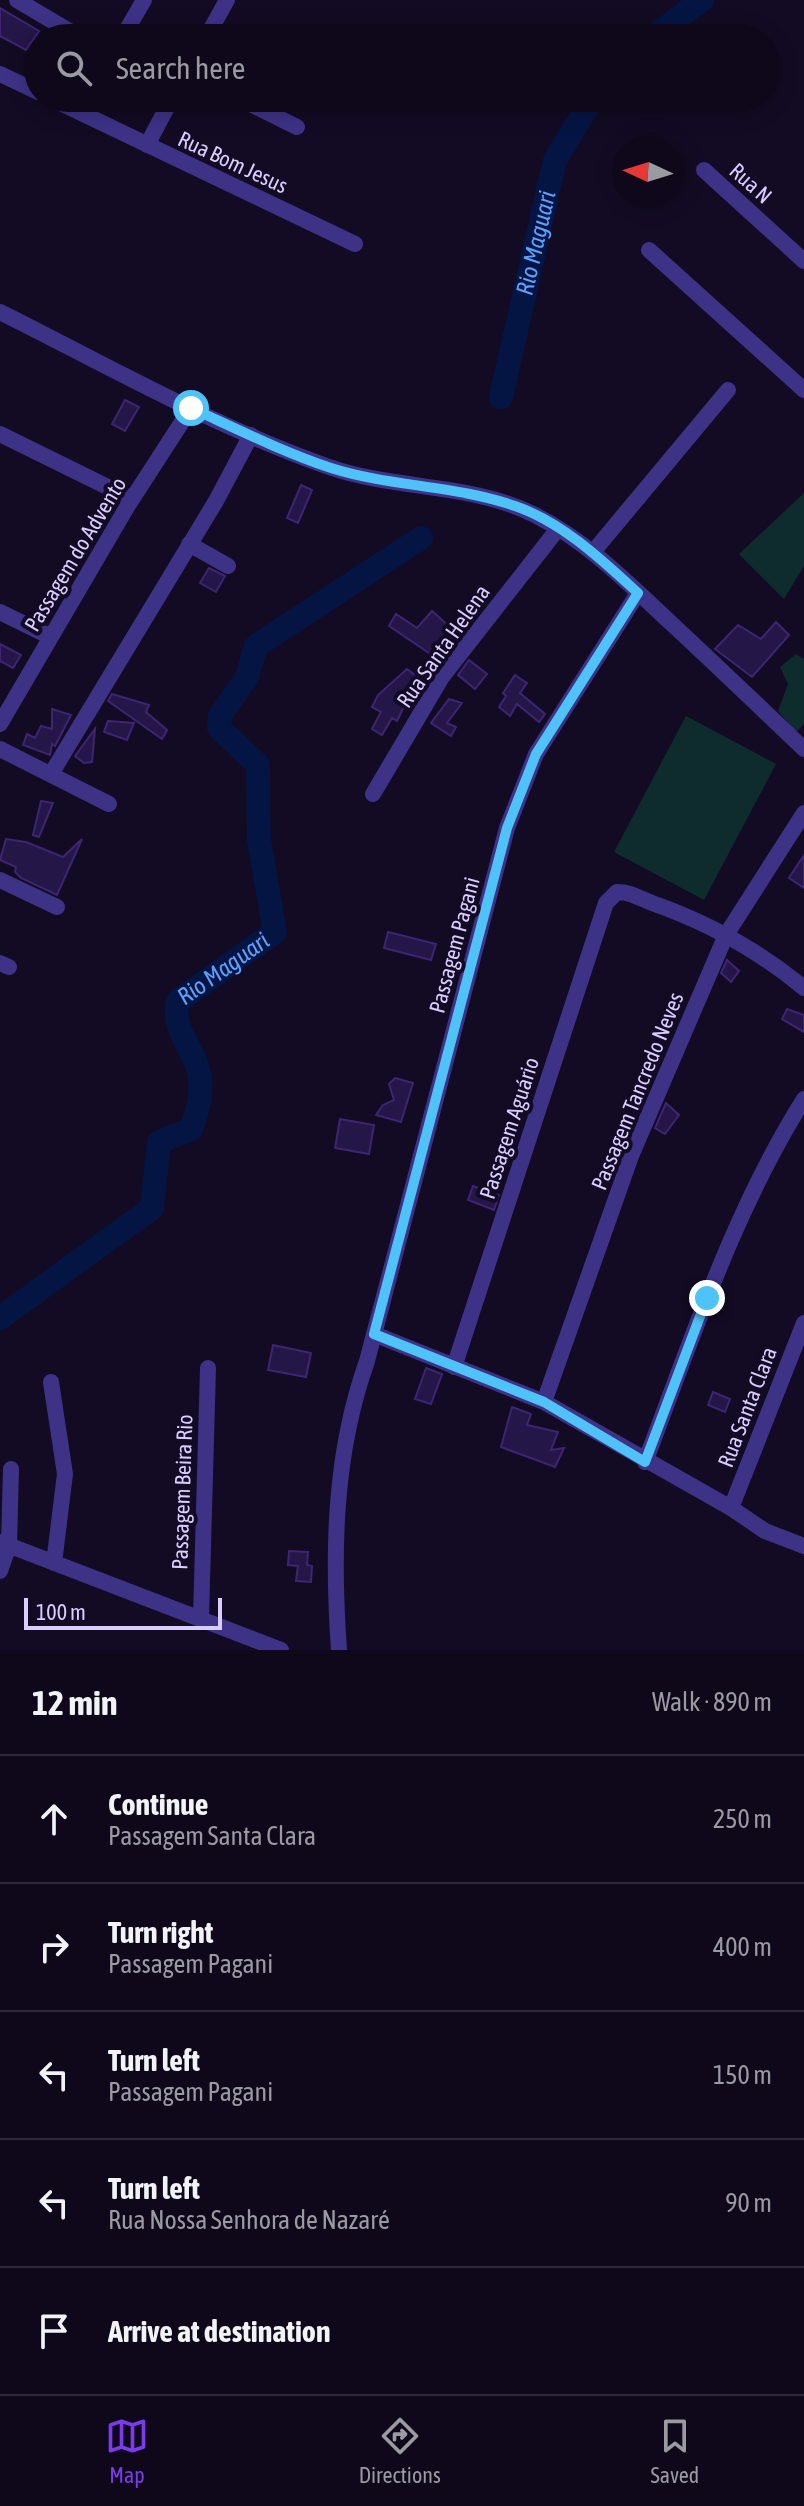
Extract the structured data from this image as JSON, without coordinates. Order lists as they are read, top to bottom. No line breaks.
{"streets":{"street":["Rua Bom Jesus","Rua N","Passagem do Advento","Rua Santa Helena","Passagem Pagani","Passagem Tancredo Neves","Passagem Aguário","Rua Santa Clara","Passagem Beira Rio"]},"crossings":[["Passagem Tancredo Neves","Passagem Aguário"]],"water":["Rio Maguari"],"scale_bar":"100 m","north":"left","page":{"search":"Search here","scale":"100 m","heading":["12 min","Walk · 890 m"],"list":[["Continue","Passagem Santa Clara","250 m"],["Turn right","Passagem Pagani","400 m"],["Turn left","Passagem Pagani","150 m"],["Turn left","Rua Nossa Senhora de Nazaré","90 m"],"Arrive at destination"],"nav":["Map","Directions","Saved"]}}
